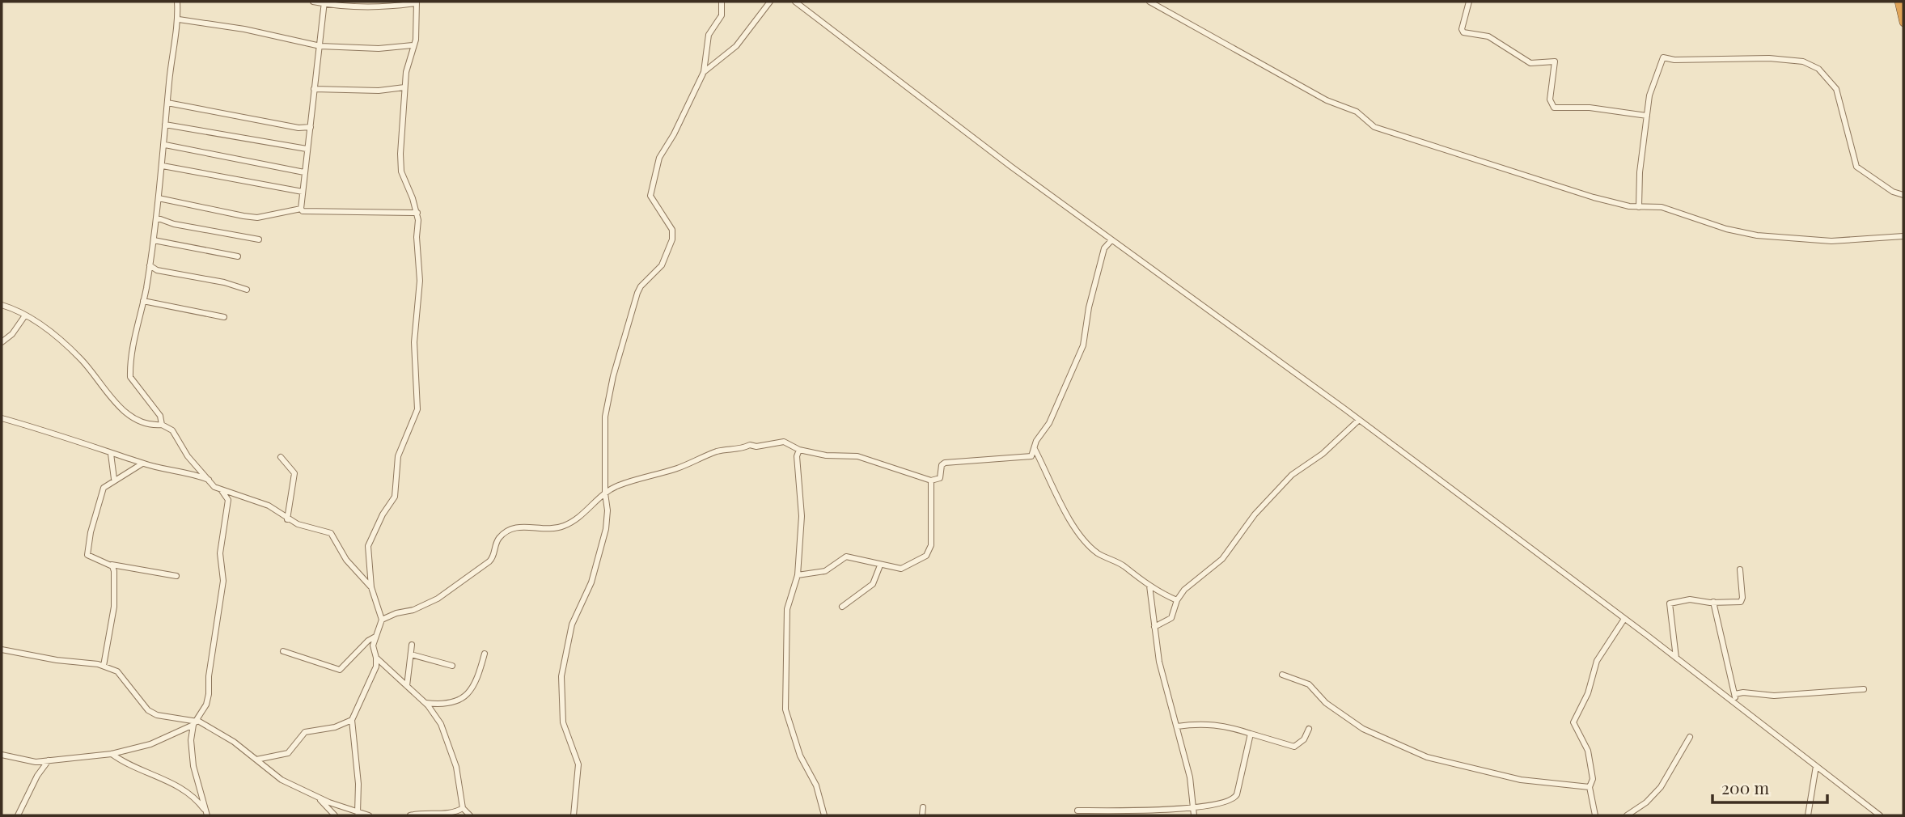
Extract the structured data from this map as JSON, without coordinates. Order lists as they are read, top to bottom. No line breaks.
{"scale_bar":"200 m"}
